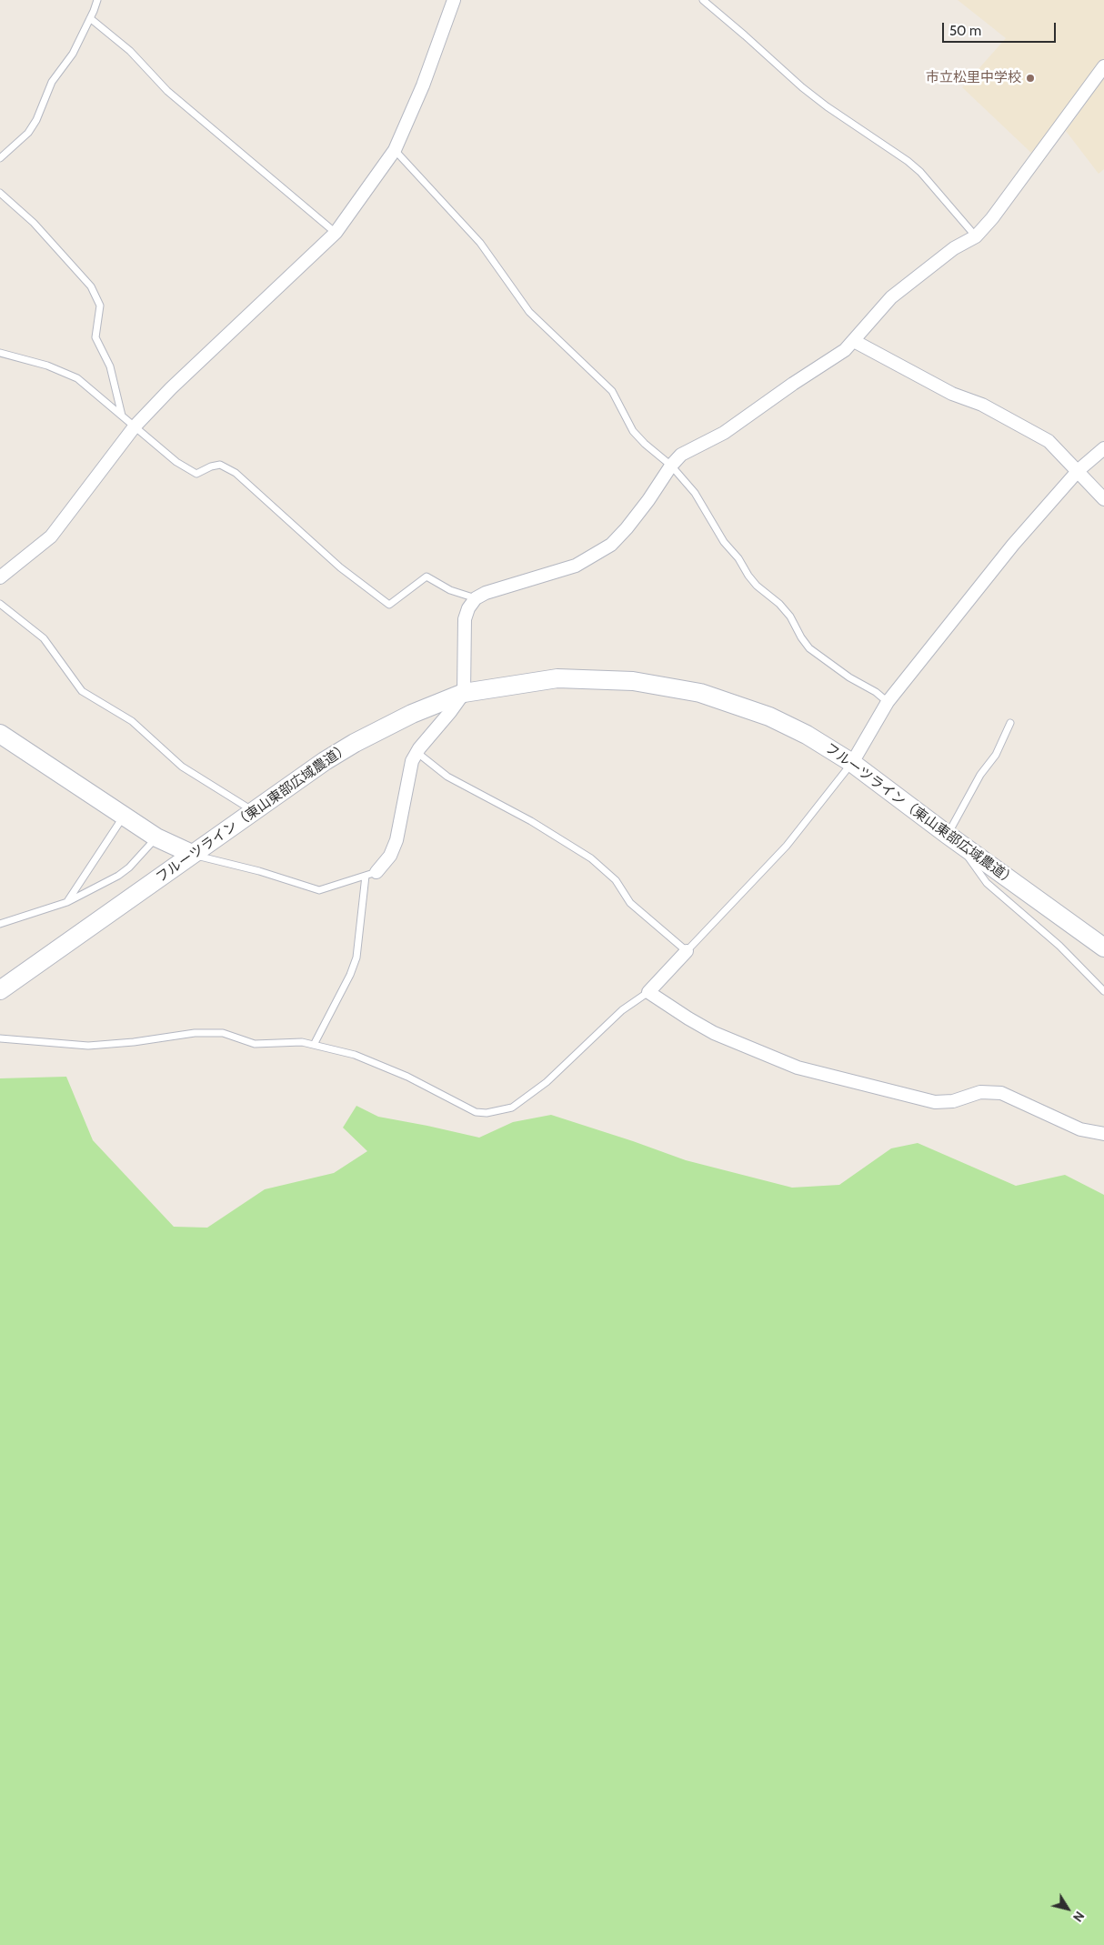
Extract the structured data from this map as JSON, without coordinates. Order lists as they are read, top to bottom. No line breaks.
{"streets":{"street":["フルーツライン（東山東部広域農道）"]},"places":["市立松里中学校"],"scale_bar":"50 m","north":"bottom right"}
